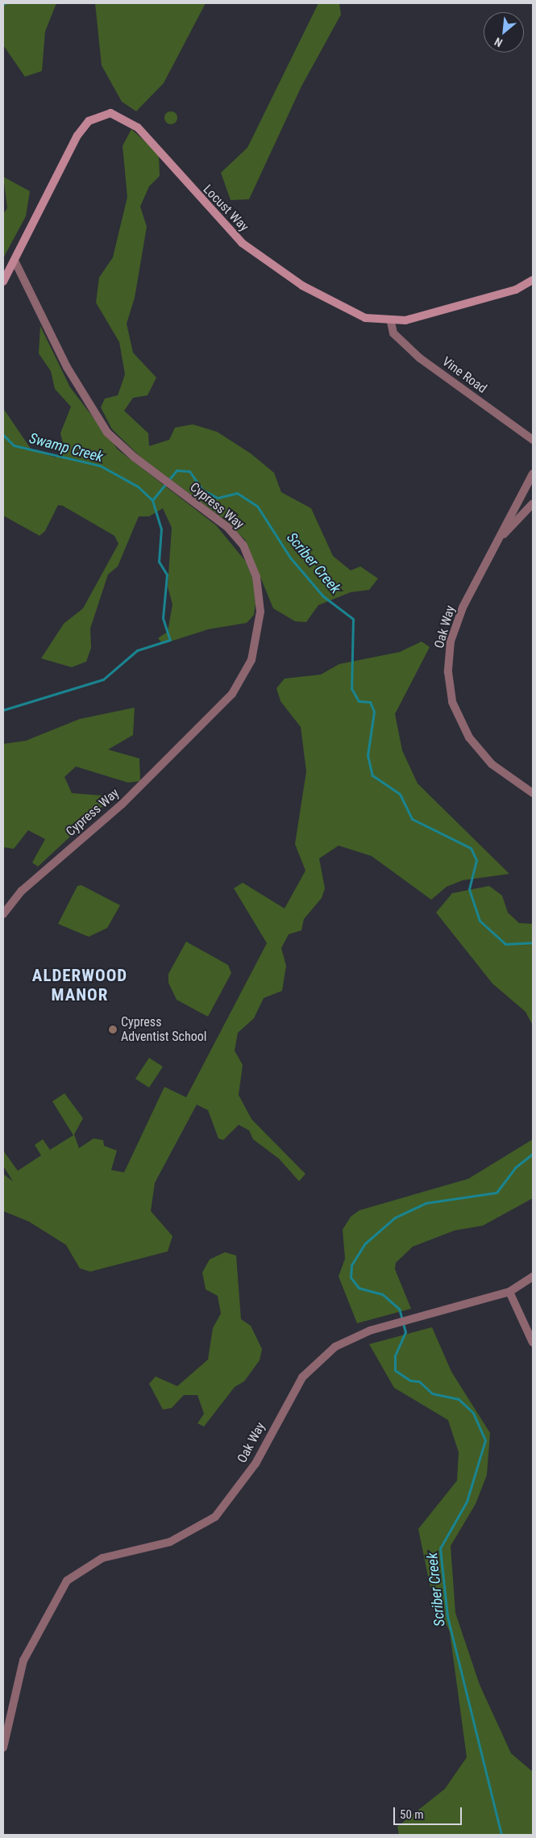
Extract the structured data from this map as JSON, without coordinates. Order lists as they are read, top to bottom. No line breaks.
{"streets":{"main road":["Locust Way"],"street":["Vine Road","Cypress Way","Oak Way"]},"crossings":[["Locust Way","Vine Road"],["Locust Way","Cypress Way"]],"districts":["ALDERWOOD MANOR"],"water":["Swamp Creek","Scriber Creek"],"places":["Cypress Adventist School"],"scale_bar":"50 m","north":"bottom left"}
